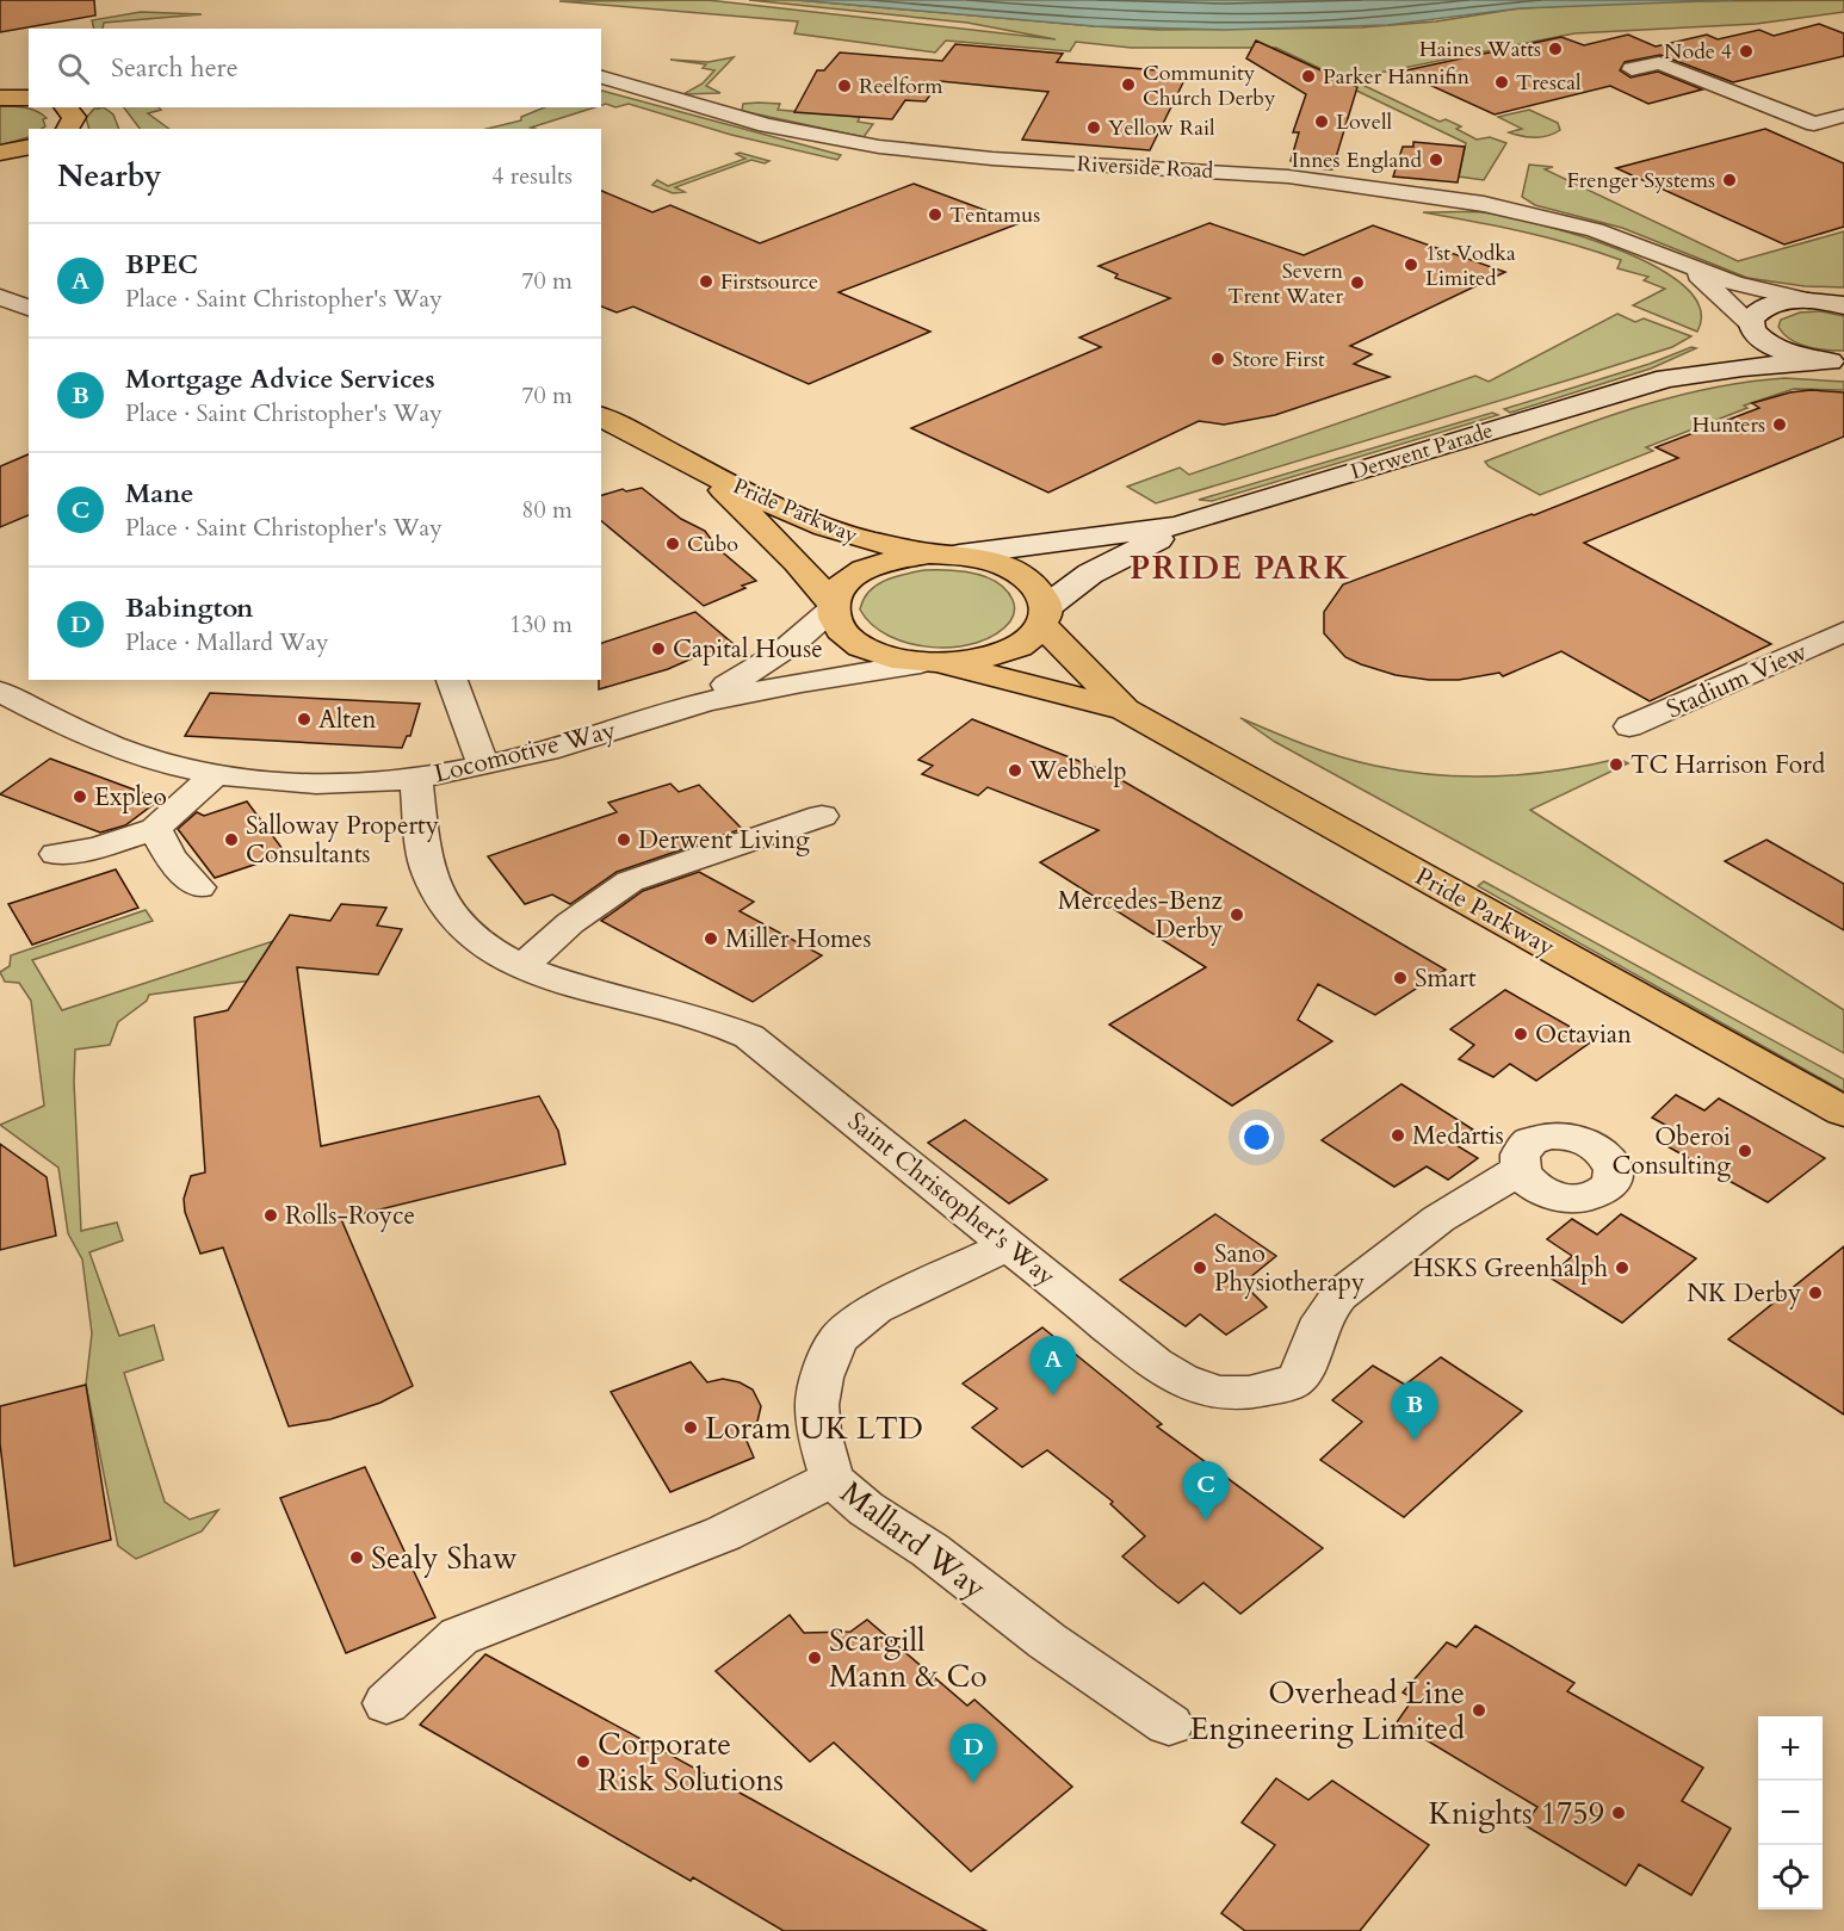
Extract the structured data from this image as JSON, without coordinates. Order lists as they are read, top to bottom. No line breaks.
{"streets":{"main road":["Pride Parkway"],"street":["Riverside Road","Derwent Parade","Stadium View","Locomotive Way","Saint Christopher's Way","Mallard Way"]},"crossings":[["Riverside Road","Derwent Parade"],["Derwent Parade","Pride Parkway"],["Pride Parkway","Locomotive Way"],["Locomotive Way","Saint Christopher's Way"],["Saint Christopher's Way","Mallard Way"]],"districts":["PRIDE PARK"],"places":["Haines Watts","Node 4","Parker Hannifin","Trescal","Community Church Derby","Reelform","Lovell","Yellow Rail","Innes England","Frenger Systems","Tentamus","1st Vodka Limited","Firstsource","Severn Trent Water","Store First","Hunters","Cubo","Capital House","Alten","TC Harrison Ford","Webhelp","Expleo","Salloway Property Consultants","Derwent Living","Mercedes-Benz Derby","Miller Homes","Smart","Octavian","Medartis","Oberoi Consulting","Rolls-Royce","Sano Physiotherapy","HSKS Greenhalph","NK Derby","Loram UK LTD","Sealy Shaw","Scargill Mann & Co","Overhead Line Engineering Limited","Corporate Risk Solutions","Knights 1759"],"page":{"search":"Search here","heading":["Nearby","4 results"],"list":[{"mark":"A","name":"BPEC","note":"Place · Saint Christopher's Way","value":"70 m"},{"mark":"B","name":"Mortgage Advice Services","note":"Place · Saint Christopher's Way","value":"70 m"},{"mark":"C","name":"Mane","note":"Place · Saint Christopher's Way","value":"80 m"},{"mark":"D","name":"Babington","note":"Place · Mallard Way","value":"130 m"}],"pins":["A","B","C","D"],"map_buttons":["+","−"]}}
